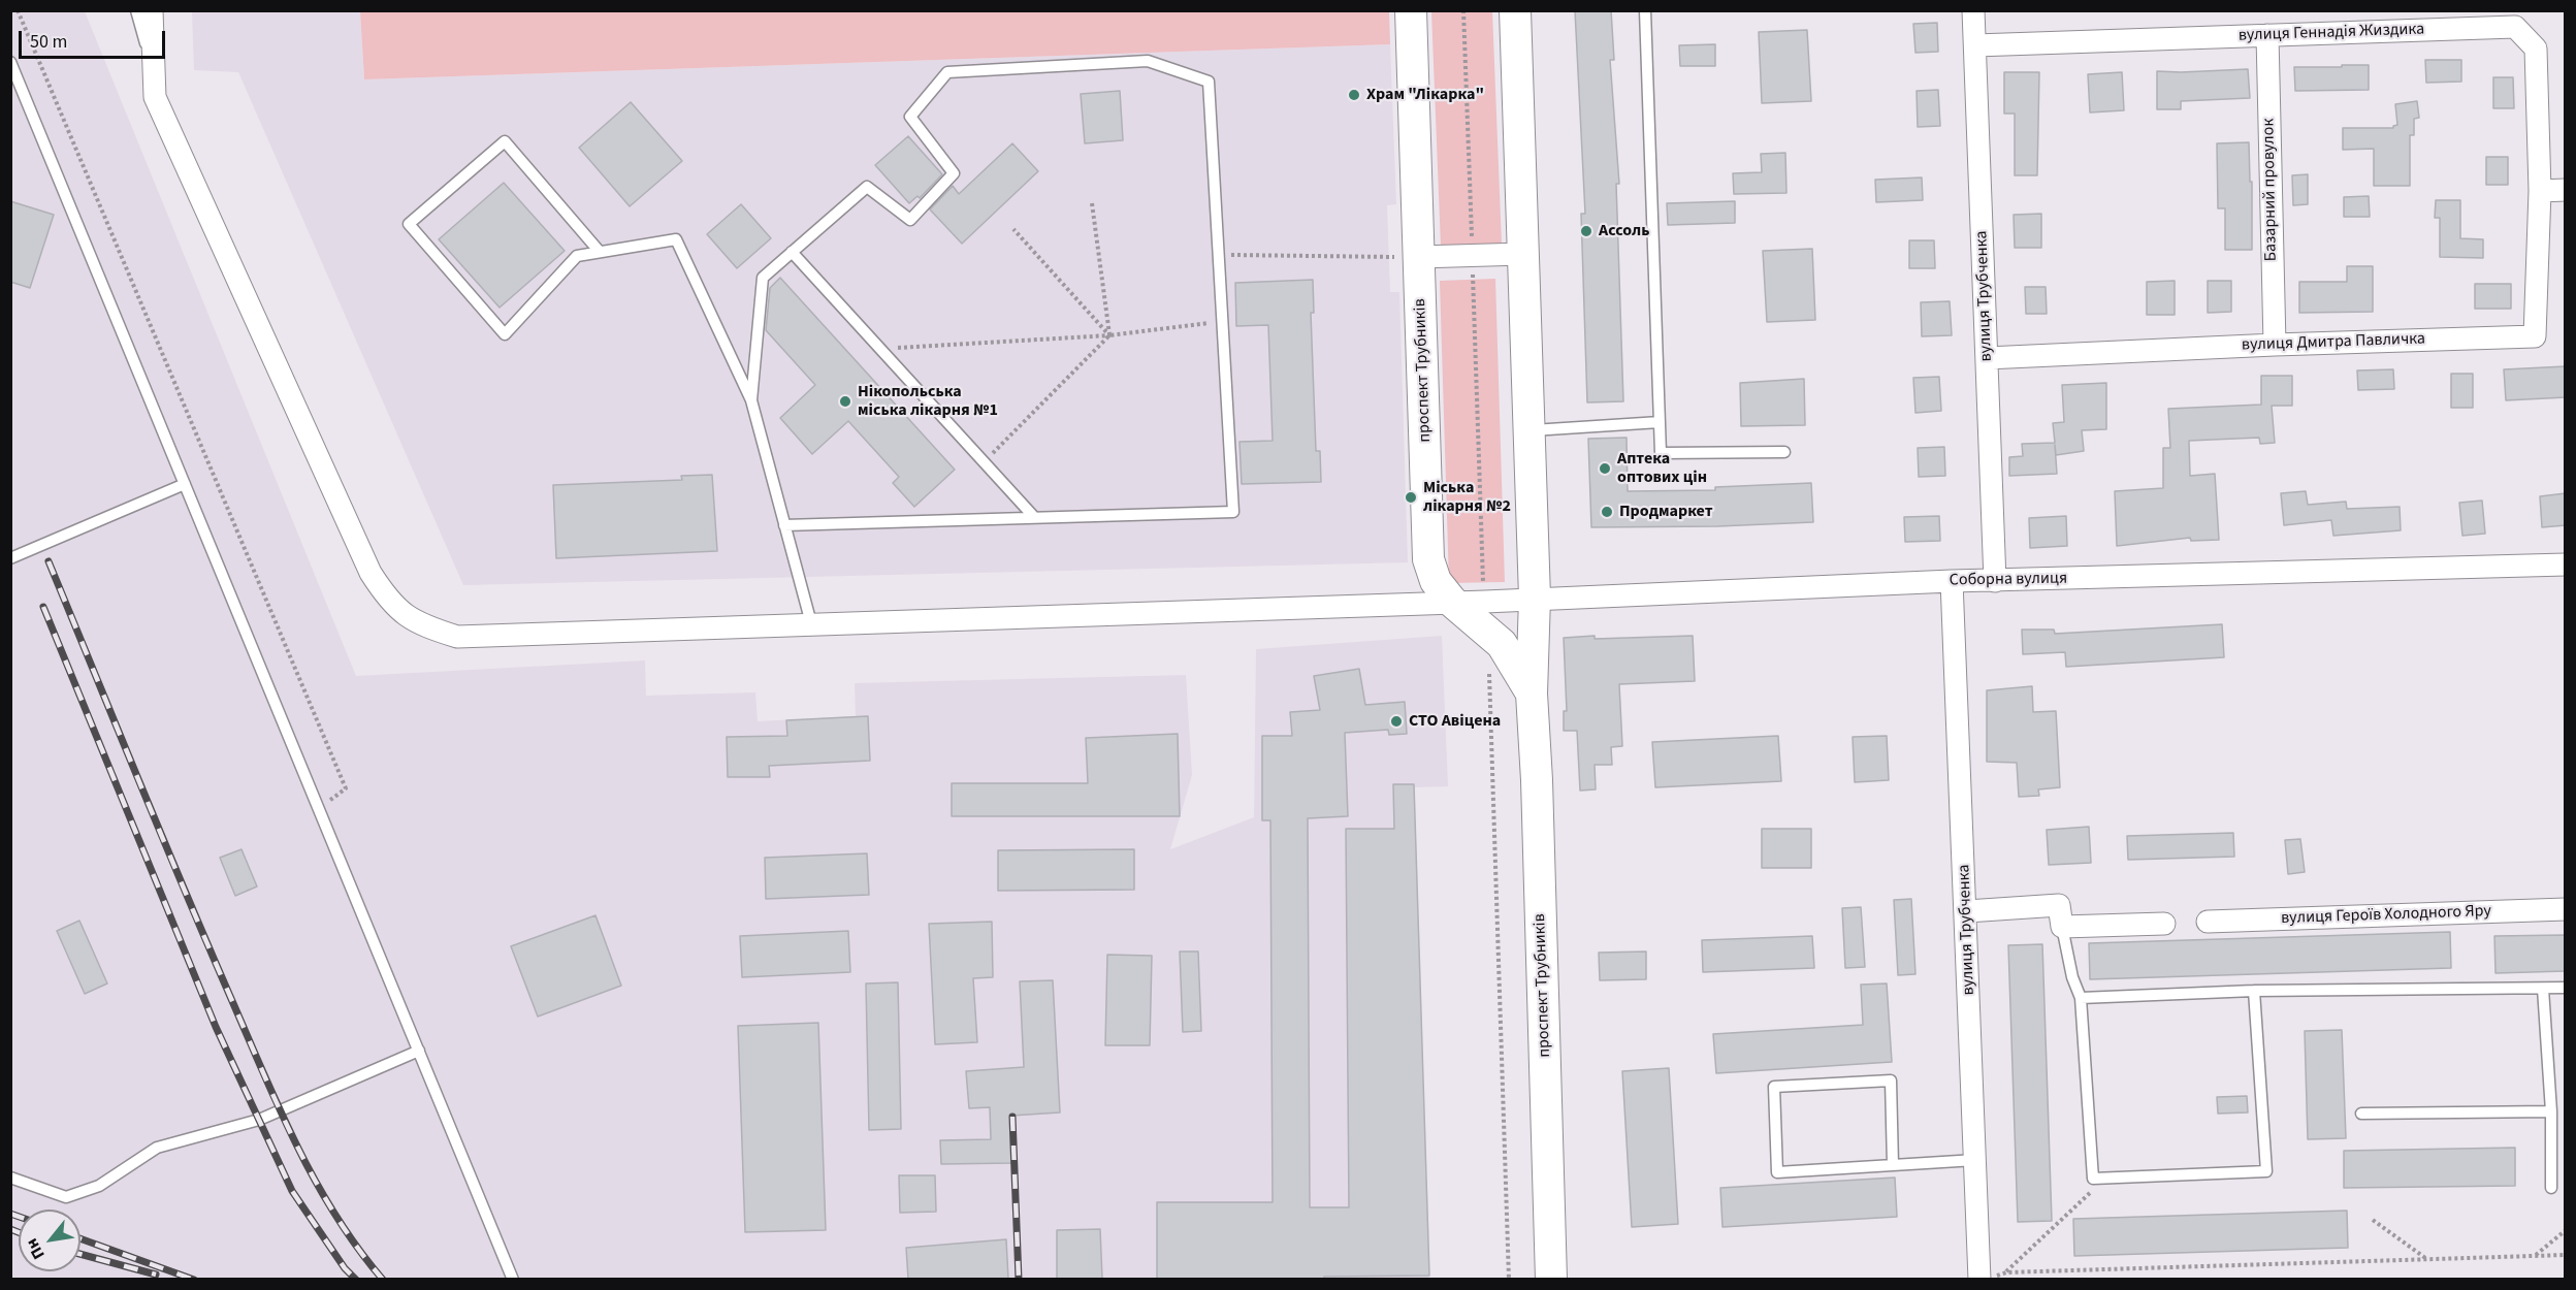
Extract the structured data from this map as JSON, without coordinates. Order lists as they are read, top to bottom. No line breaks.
{"streets":{"main road":["проспект Трубників"],"street":["вулиця Геннадія Жиздика","Базарний провулок","вулиця Трубченка","вулиця Дмитра Павличка","Соборна вулиця","вулиця Героїв Холодного Яру"]},"crossings":[["вулиця Геннадія Жиздика","Базарний провулок"],["вулиця Геннадія Жиздика","вулиця Трубченка"],["вулиця Геннадія Жиздика","вулиця Дмитра Павличка"],["Базарний провулок","вулиця Дмитра Павличка"],["вулиця Трубченка","вулиця Дмитра Павличка"],["вулиця Трубченка","Соборна вулиця"],["проспект Трубників","Соборна вулиця"]],"places":["Храм \"Лікарка\"","Ассоль","Нікопольська міська лікарня №1","Аптека оптових цін","Міська лікарня №2","Продмаркет","СТО Авіцена"],"scale_bar":"50 m","north":"bottom left"}
